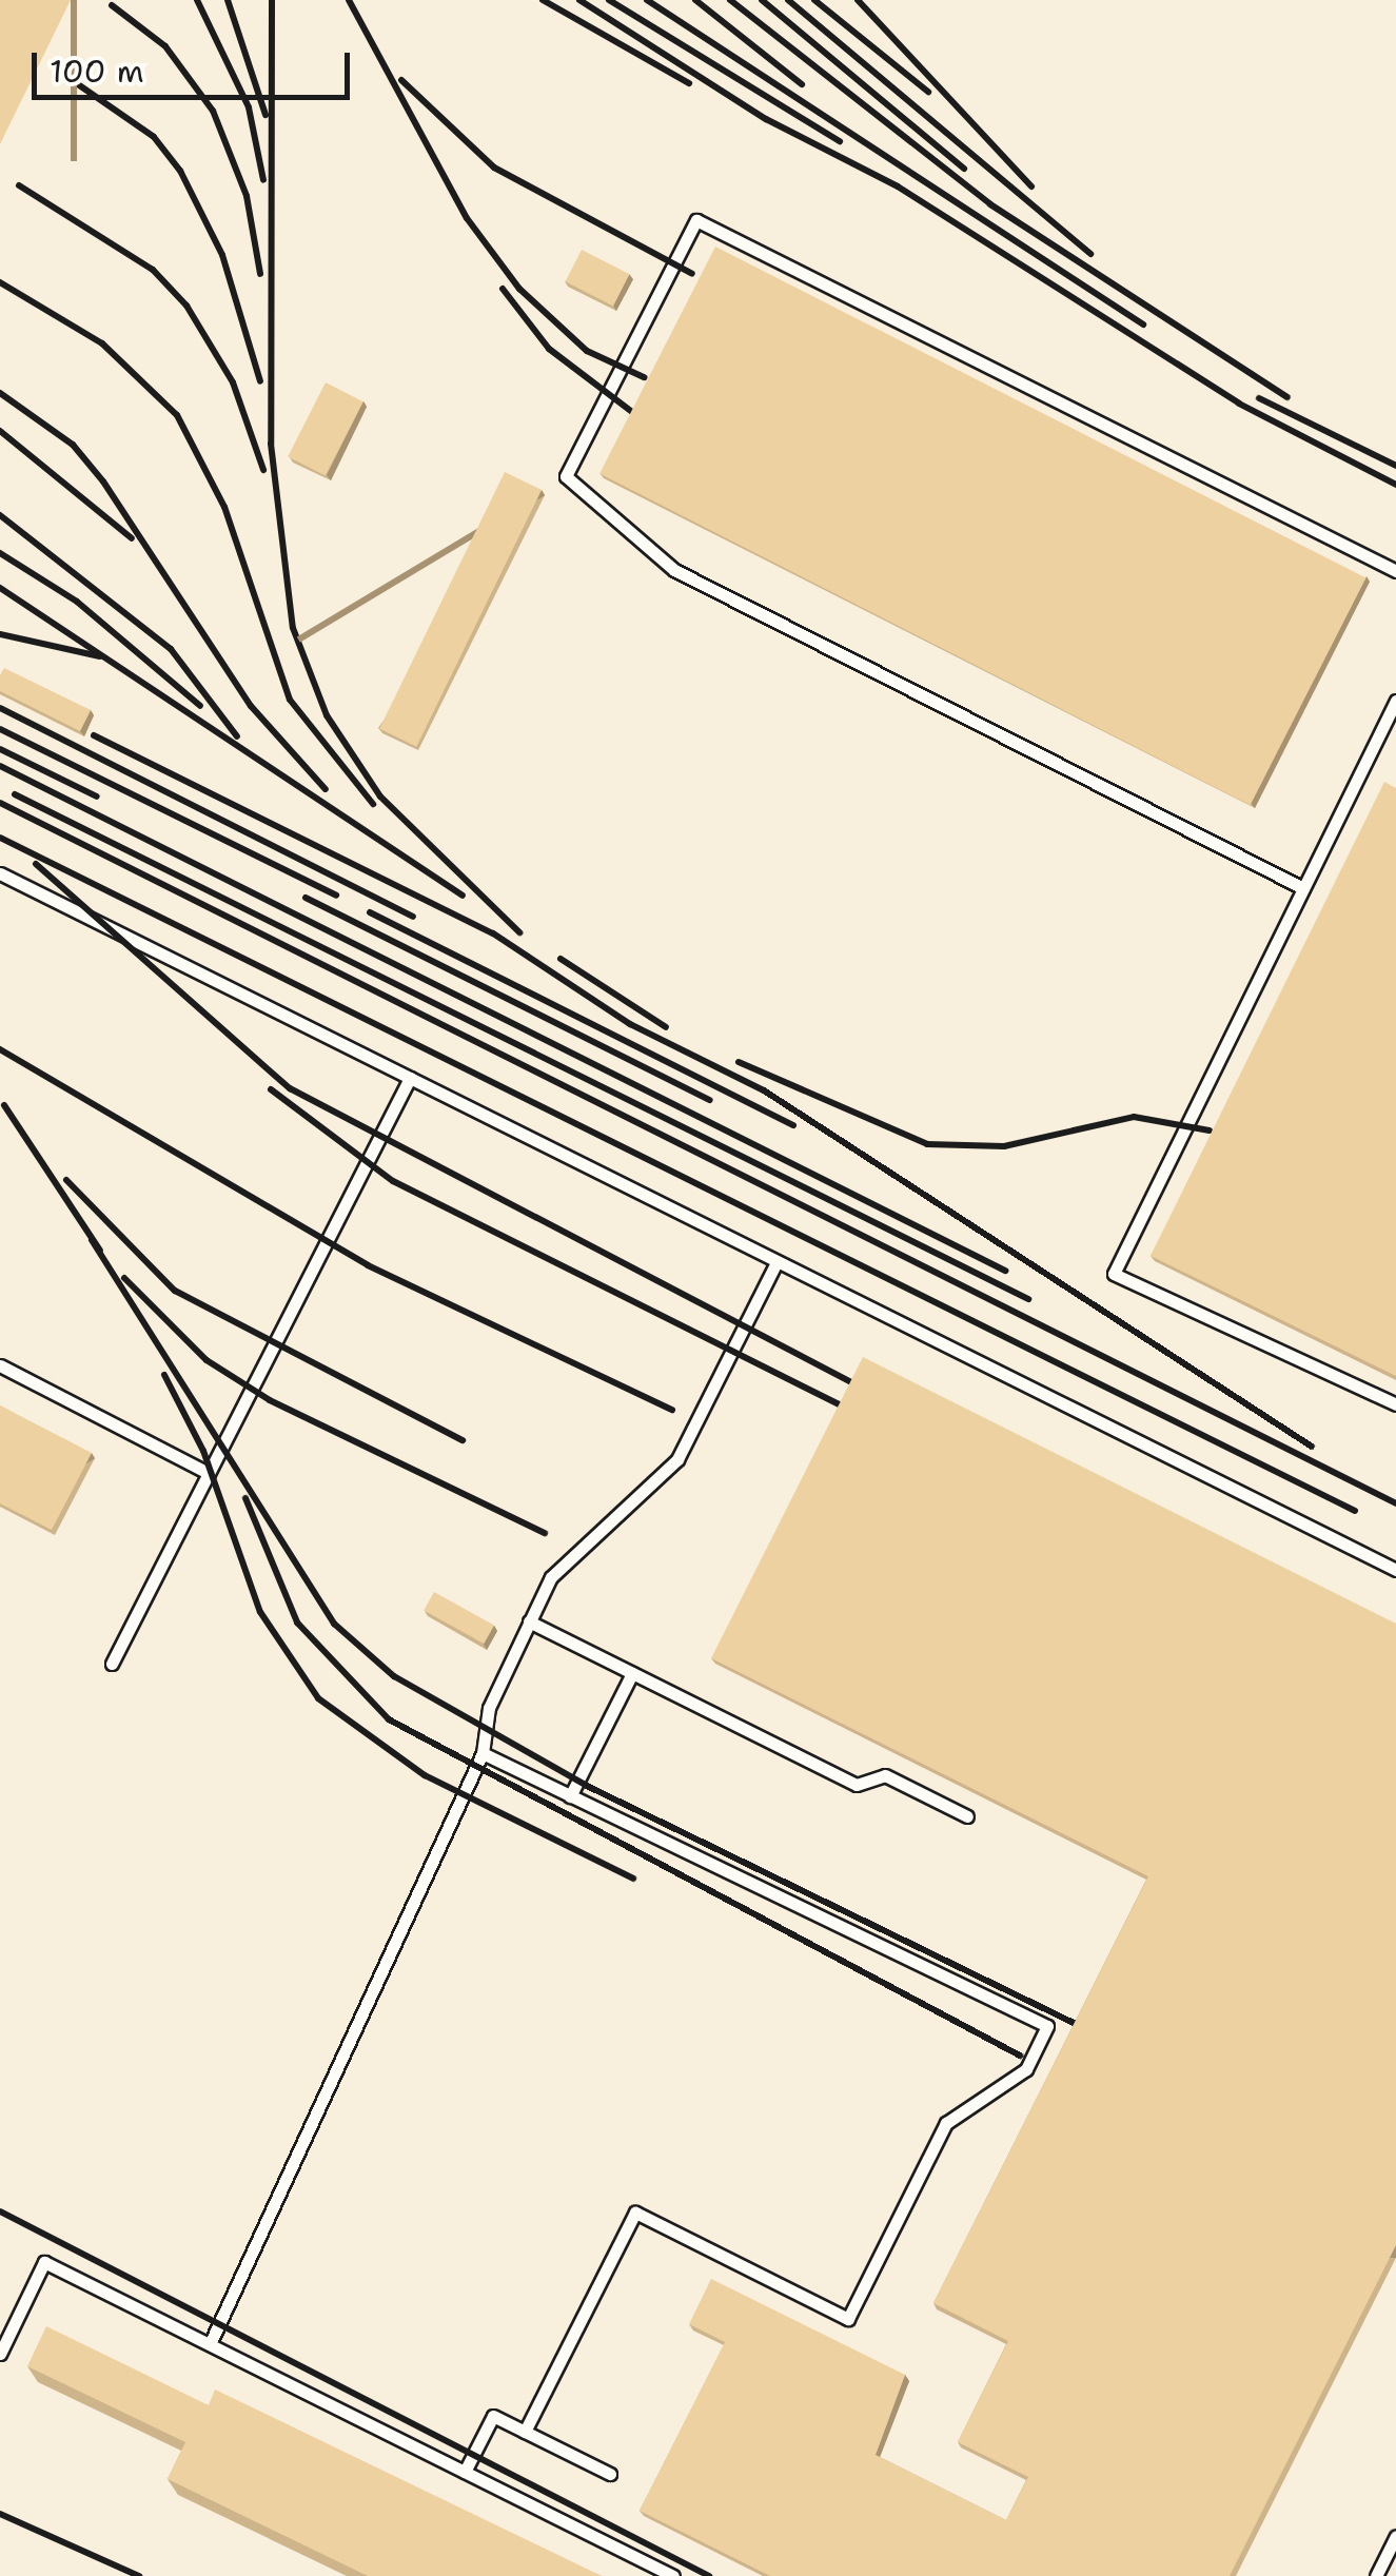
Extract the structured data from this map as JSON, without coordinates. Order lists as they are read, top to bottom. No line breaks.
{"scale_bar":"100 m"}
